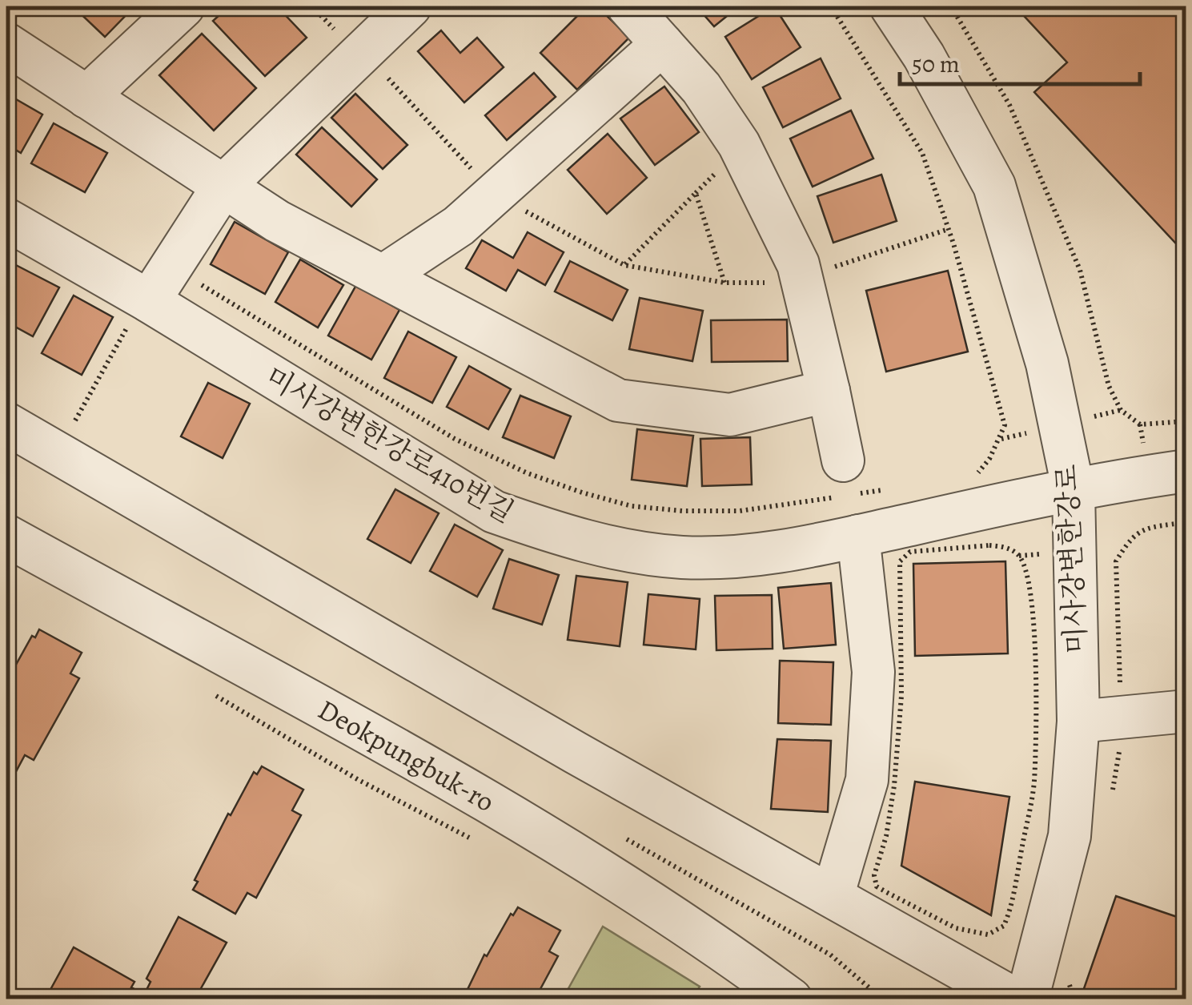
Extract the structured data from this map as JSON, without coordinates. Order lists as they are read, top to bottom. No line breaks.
{"streets":{"street":["미사강변한강로410번길","미사강변한강로","Deokpungbuk-ro"]},"crossings":[["미사강변한강로410번길","미사강변한강로"]],"scale_bar":"50 m"}
